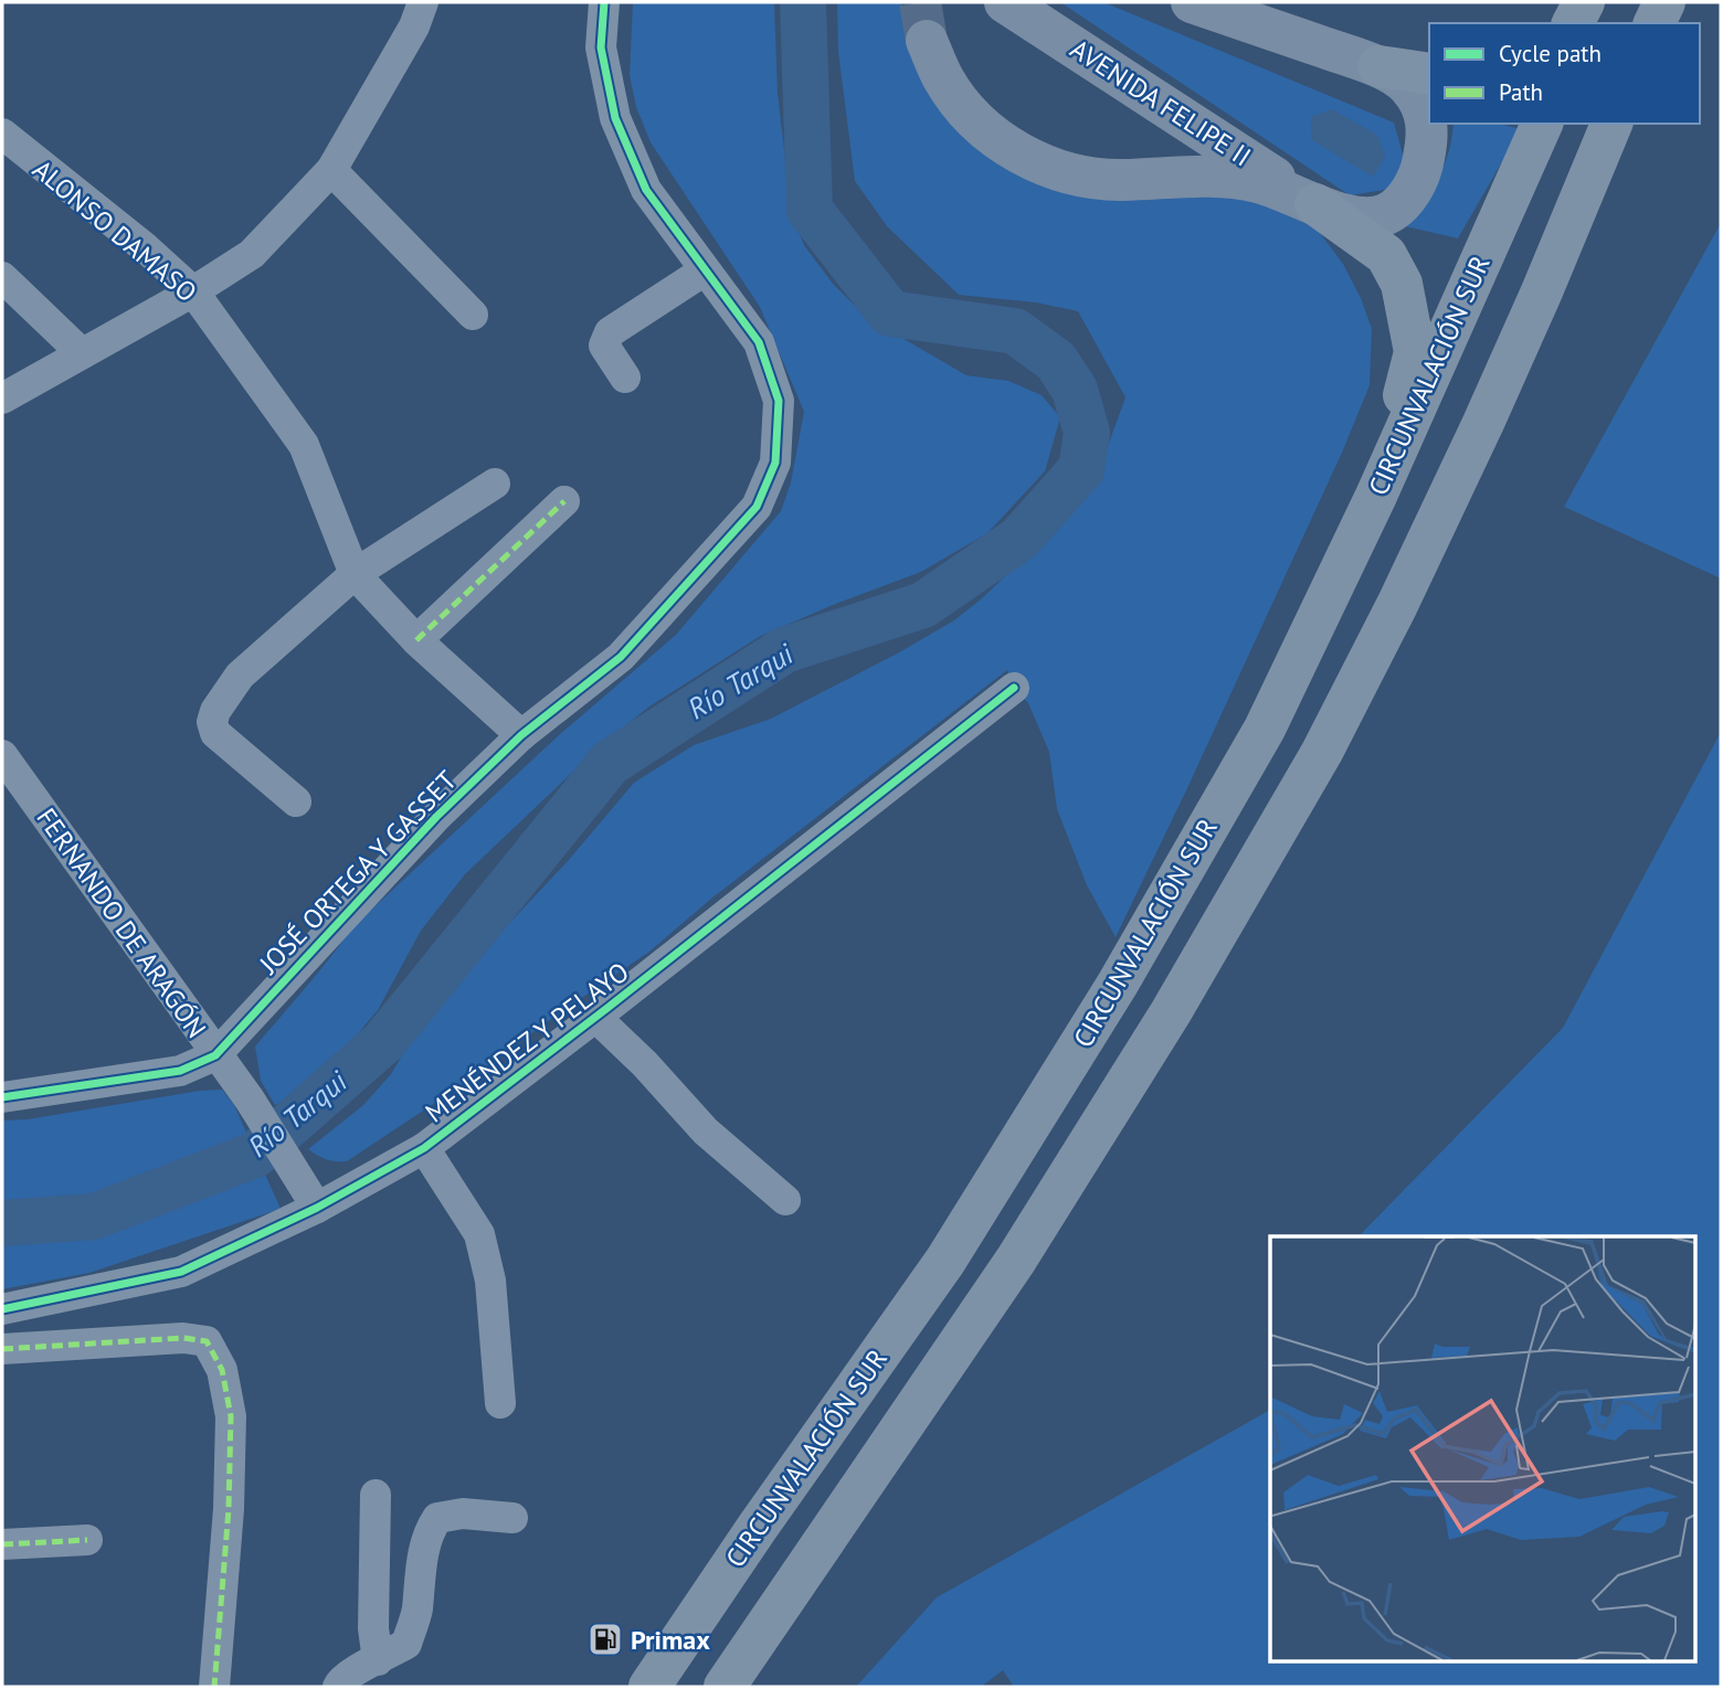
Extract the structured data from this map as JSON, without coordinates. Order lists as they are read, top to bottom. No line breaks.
{"streets":{"highway":["CIRCUNVALACIÓN SUR"],"main road":["AVENIDA FELIPE II"],"street":["ALONSO DAMASO","JOSÉ ORTEGA Y GASSET","FERNANDO DE ARAGÓN","MENÉNDEZ Y PELAYO"]},"crossings":[["ALONSO DAMASO","JOSÉ ORTEGA Y GASSET"],["JOSÉ ORTEGA Y GASSET","FERNANDO DE ARAGÓN"],["FERNANDO DE ARAGÓN","MENÉNDEZ Y PELAYO"]],"water":["Río Tarqui"],"places":{"fuel station":["Primax"]},"legend":["Cycle path","Path"]}
